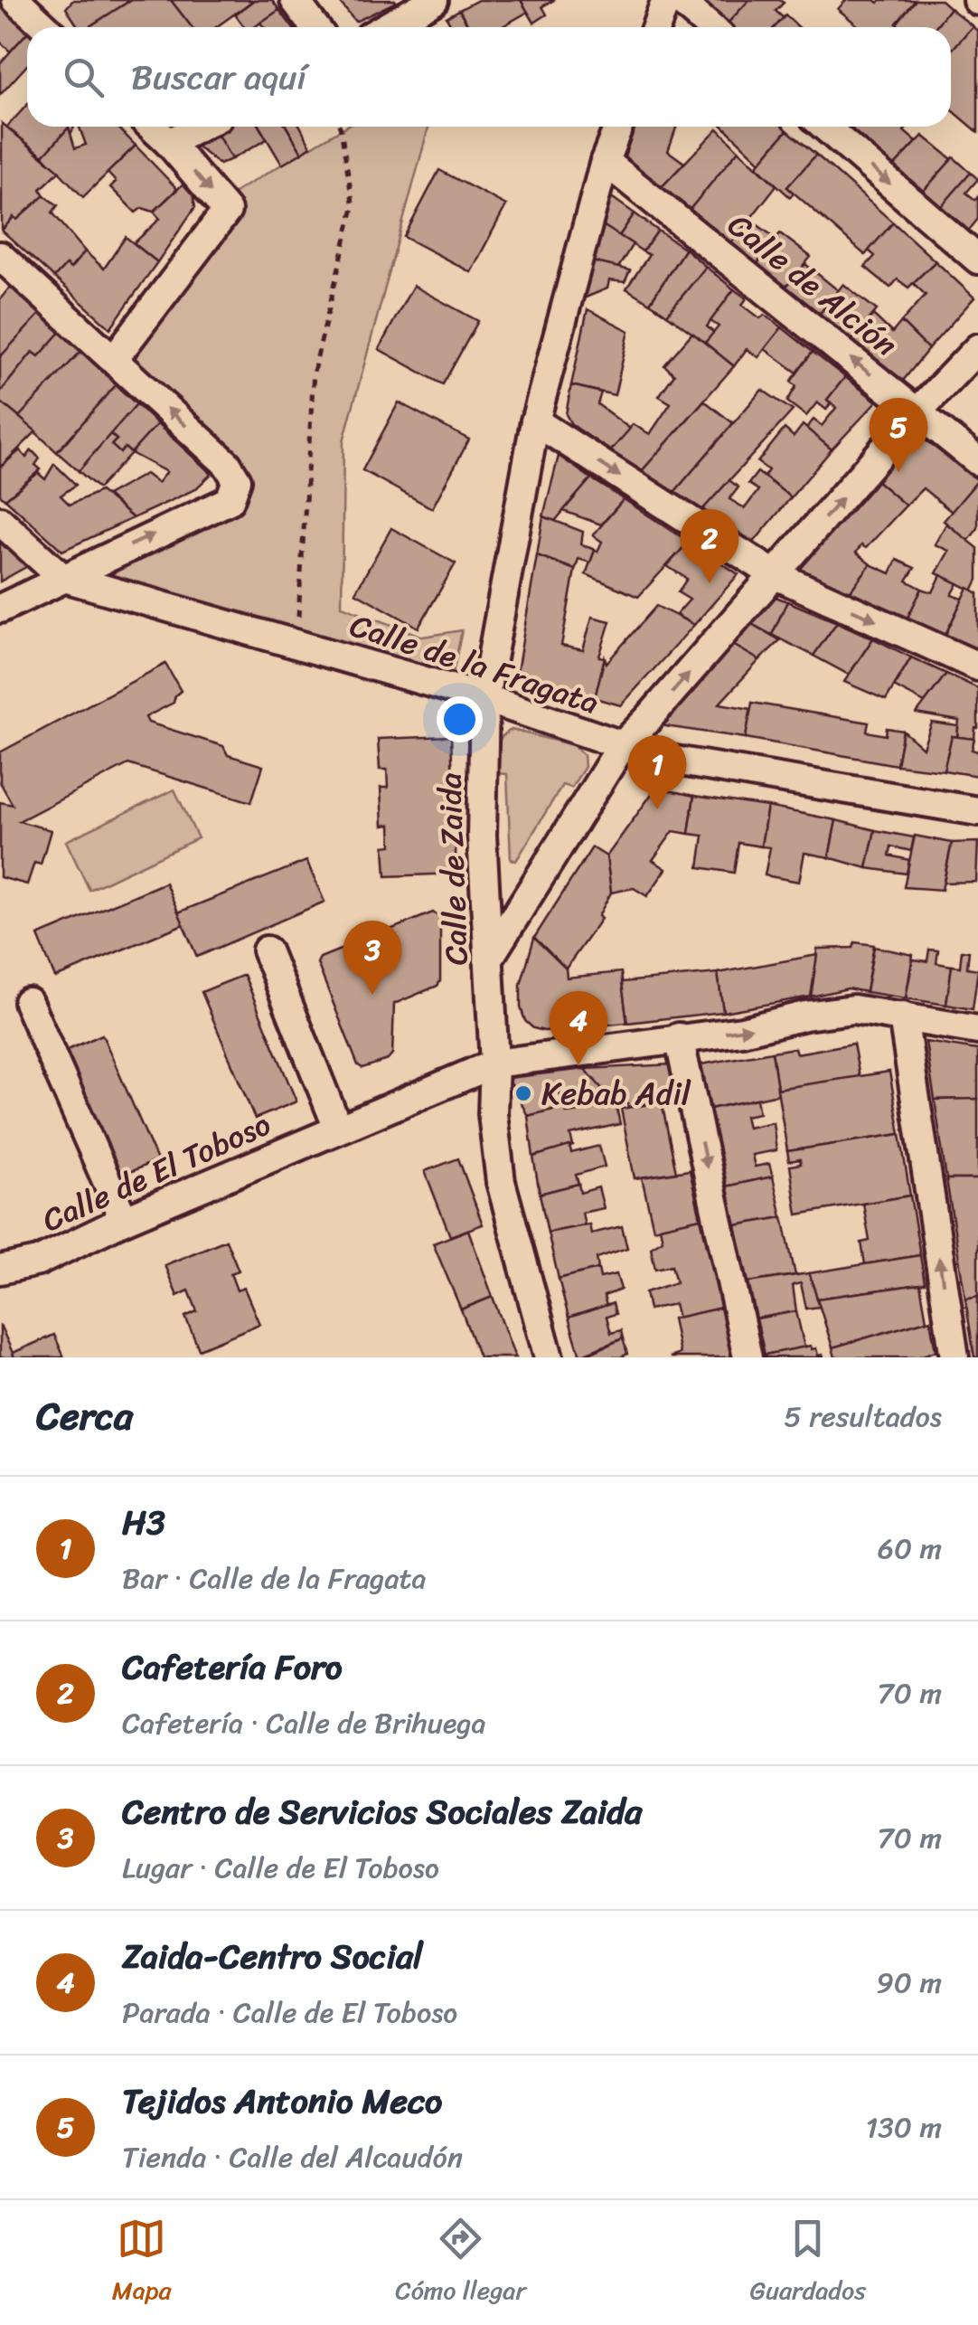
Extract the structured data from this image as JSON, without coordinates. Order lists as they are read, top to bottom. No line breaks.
{"streets":{"street":["Calle de Alción","Calle de la Fragata","Calle de Zaida","Calle de El Toboso"]},"crossings":[["Calle de Alción","Calle de Zaida"],["Calle de la Fragata","Calle de Zaida"],["Calle de Zaida","Calle de El Toboso"]],"places":["Kebab Adil"],"page":{"search":"Buscar aquí","pins":["5","2","1","3","4"],"heading":["Cerca","5 resultados"],"list":[{"mark":"1","name":"H3","note":"Bar · Calle de la Fragata","value":"60 m"},{"mark":"2","name":"Cafetería Foro","note":"Cafetería · Calle de Brihuega","value":"70 m"},{"mark":"3","name":"Centro de Servicios Sociales Zaida","note":"Lugar · Calle de El Toboso","value":"70 m"},{"mark":"4","name":"Zaida-Centro Social","note":"Parada · Calle de El Toboso","value":"90 m"},{"mark":"5","name":"Tejidos Antonio Meco","note":"Tienda · Calle del Alcaudón","value":"130 m"}],"nav":["Mapa","Cómo llegar","Guardados"]}}
